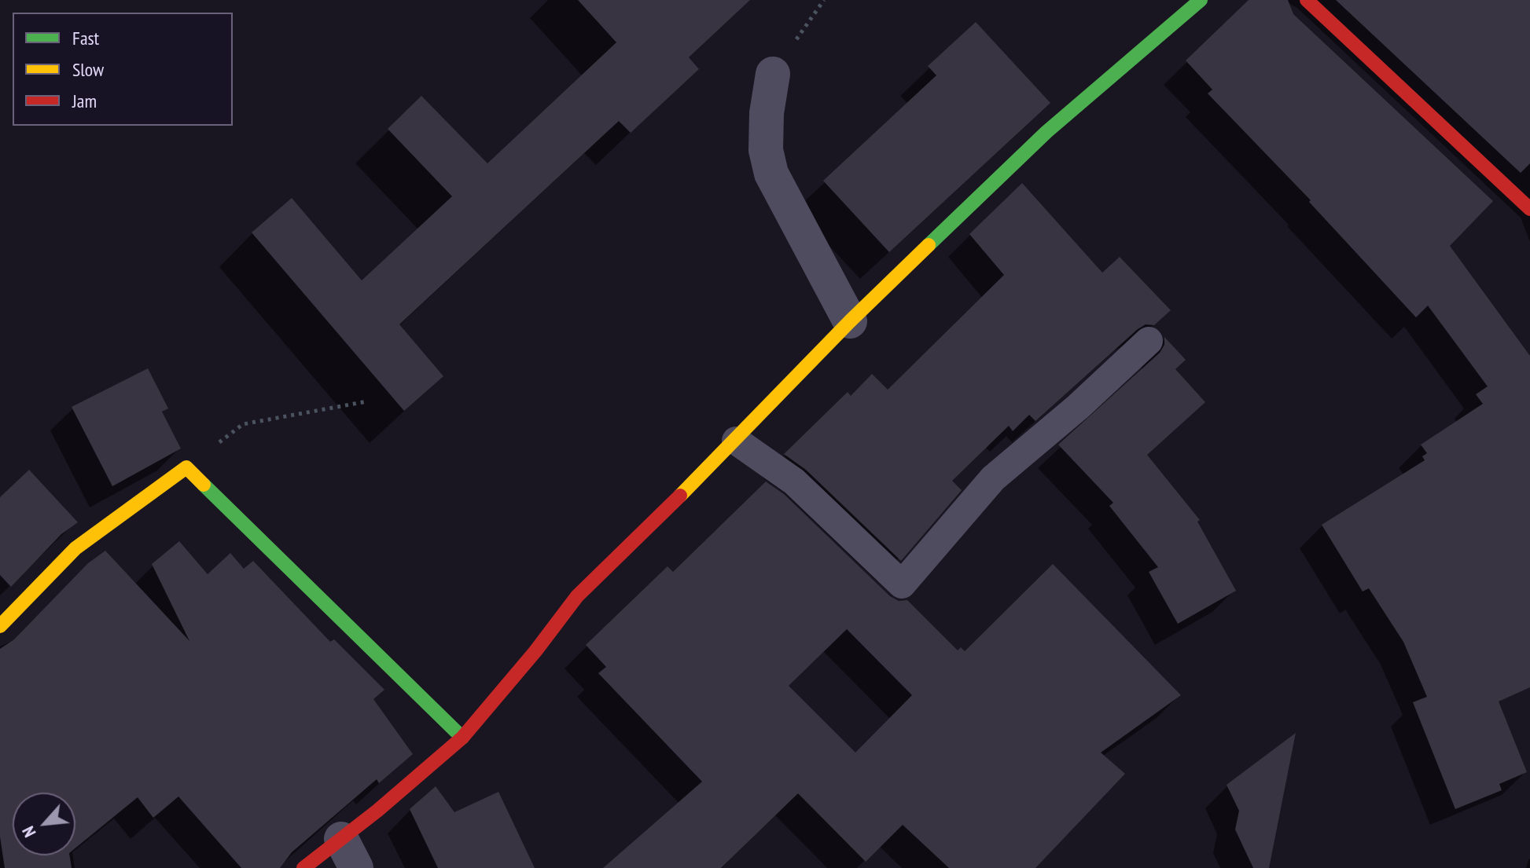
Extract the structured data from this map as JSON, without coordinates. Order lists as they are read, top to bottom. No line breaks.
{"legend":["Fast","Slow","Jam"],"north":"bottom left"}
